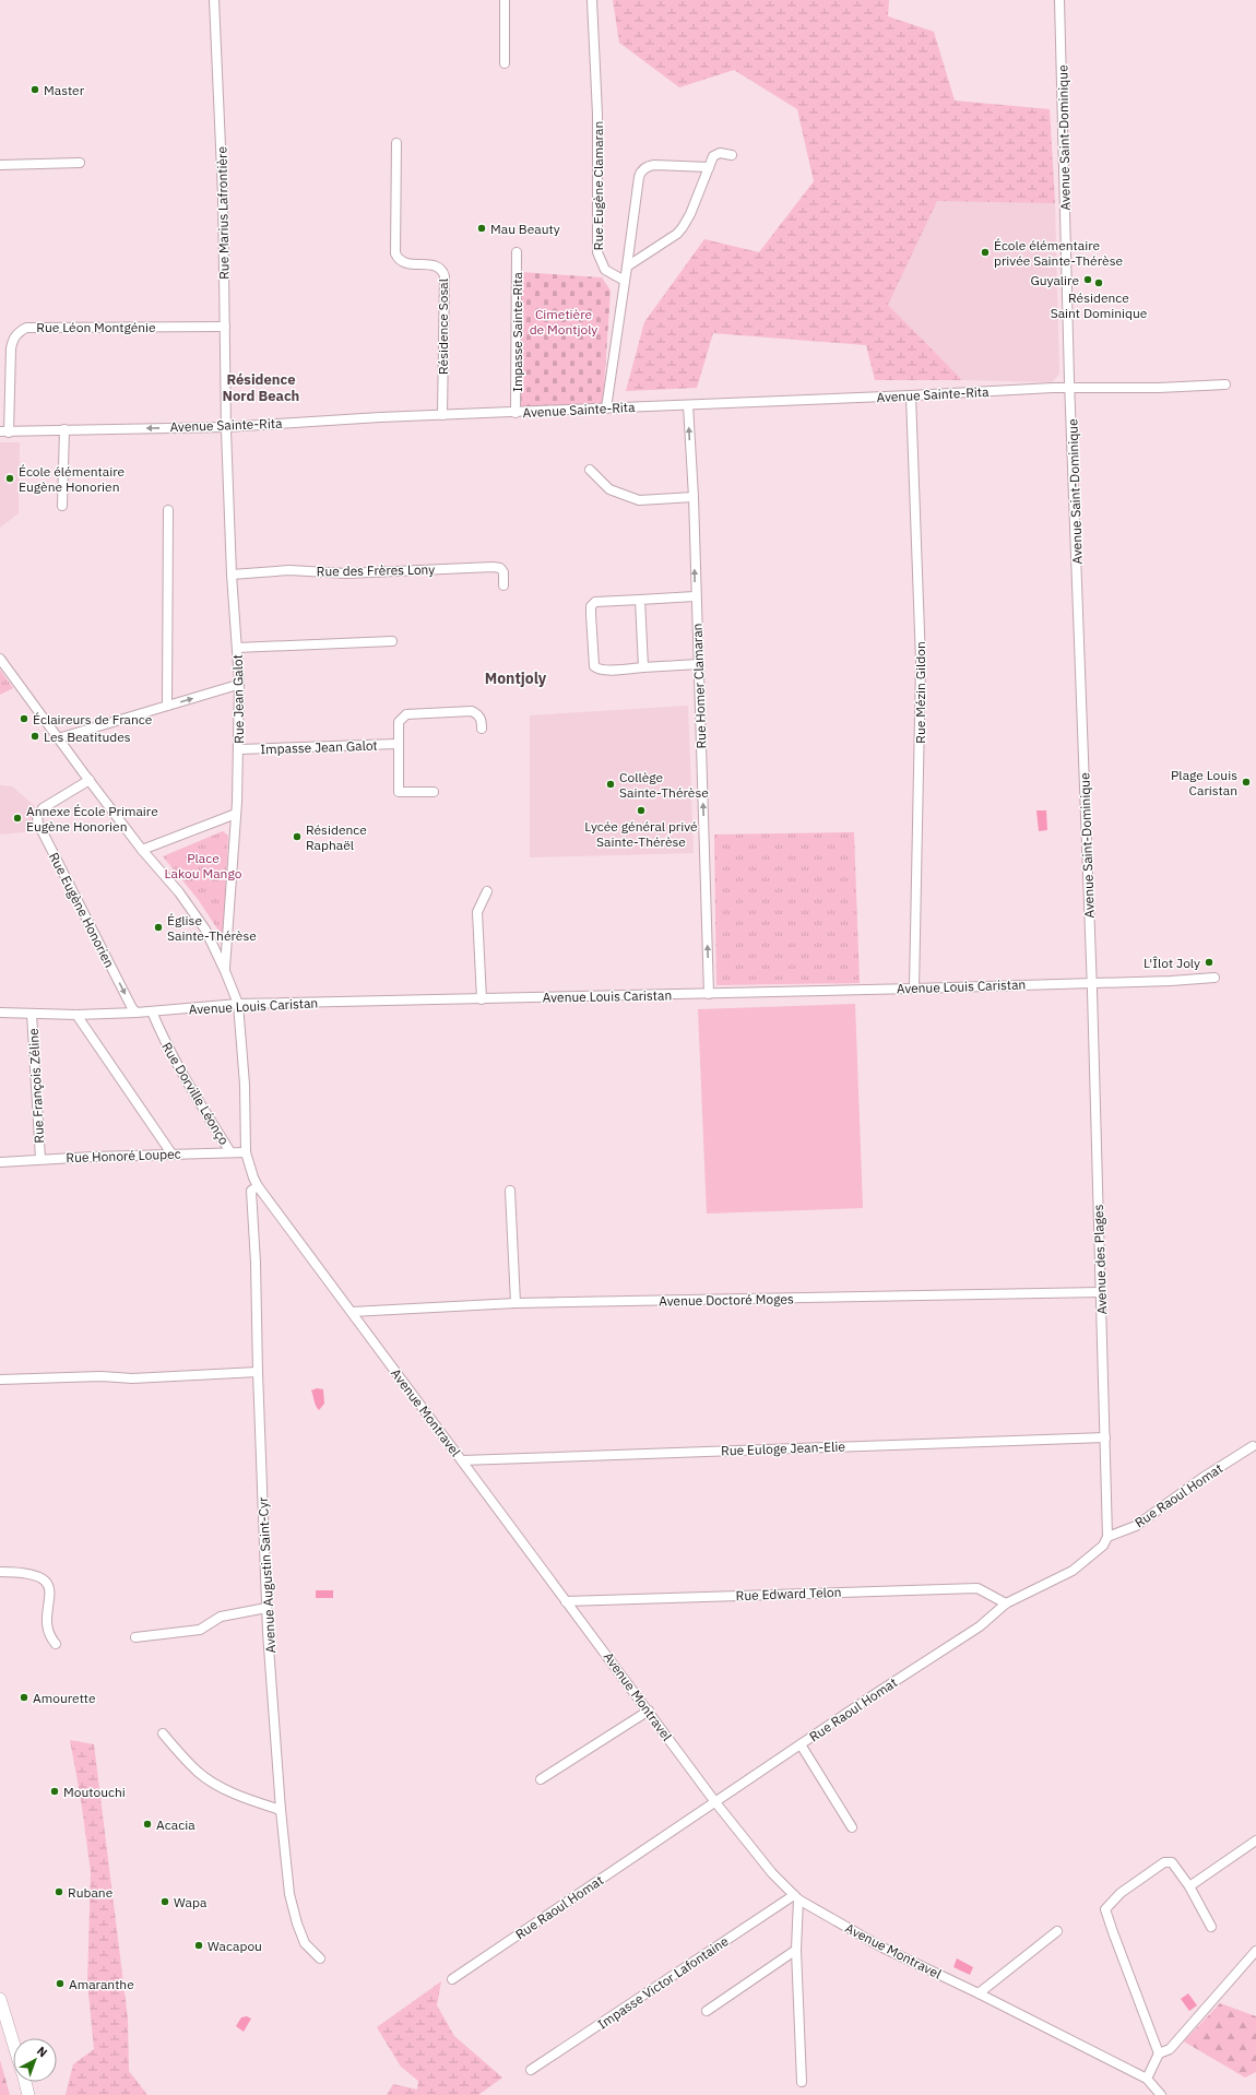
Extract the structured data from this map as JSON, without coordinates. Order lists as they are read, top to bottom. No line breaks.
{"streets":{"street":["Avenue Saint-Dominique","Rue Eugène Clamaran","Rue Marius Lafrontière","Rue Léon Montgénie","Résidence Sosal","Impasse Sainte-Rita","Avenue Sainte-Rita","Rue des Frères Lony","Rue Homer Clamaran","Rue Mézin Gildon","Rue Jean Galot","Impasse Jean Galot","Rue Eugène Honorien","Avenue Louis Caristan","Rue François Zéline","Rue Dorville Léonço","Rue Honoré Loupec","Avenue des Plages","Avenue Doctoré Moges","Avenue Montravel","Rue Euloge Jean-Elie","Rue Raoul Homat","Avenue Augustin Saint-Cyr","Rue Edward Telon","Impasse Victor Lafontaine"]},"crossings":[["Avenue Saint-Dominique","Avenue Sainte-Rita"],["Avenue Saint-Dominique","Avenue Louis Caristan"],["Avenue Saint-Dominique","Avenue des Plages"],["Rue Marius Lafrontière","Rue Léon Montgénie"],["Rue Marius Lafrontière","Avenue Sainte-Rita"],["Rue Marius Lafrontière","Rue Jean Galot"],["Rue Léon Montgénie","Avenue Sainte-Rita"],["Résidence Sosal","Avenue Sainte-Rita"],["Impasse Sainte-Rita","Avenue Sainte-Rita"],["Avenue Sainte-Rita","Rue Homer Clamaran"],["Avenue Sainte-Rita","Rue Mézin Gildon"],["Avenue Sainte-Rita","Rue Jean Galot"],["Rue des Frères Lony","Rue Jean Galot"],["Rue Homer Clamaran","Avenue Louis Caristan"],["Rue Mézin Gildon","Avenue Louis Caristan"],["Rue Jean Galot","Impasse Jean Galot"],["Rue Jean Galot","Avenue Montravel"],["Rue Eugène Honorien","Avenue Louis Caristan"],["Rue Eugène Honorien","Avenue Montravel"],["Avenue Louis Caristan","Rue François Zéline"],["Avenue Louis Caristan","Rue Dorville Léonço"],["Avenue Louis Caristan","Avenue des Plages"],["Avenue Louis Caristan","Avenue Montravel"],["Rue François Zéline","Rue Honoré Loupec"],["Rue Dorville Léonço","Rue Honoré Loupec"],["Rue Honoré Loupec","Avenue Montravel"],["Avenue des Plages","Avenue Doctoré Moges"],["Avenue des Plages","Rue Euloge Jean-Elie"],["Avenue des Plages","Rue Raoul Homat"],["Avenue Doctoré Moges","Avenue Montravel"],["Avenue Montravel","Rue Euloge Jean-Elie"],["Avenue Montravel","Rue Raoul Homat"],["Avenue Montravel","Avenue Augustin Saint-Cyr"],["Avenue Montravel","Rue Edward Telon"],["Avenue Montravel","Impasse Victor Lafontaine"],["Rue Raoul Homat","Rue Edward Telon"]],"one_way":["Rue Homer Clamaran","Rue Eugène Honorien"],"districts":["Résidence Nord Beach","Montjoly"],"parks":["Cimetière de Montjoly","Place Lakou Mango"],"places":["Master","Mau Beauty","École élémentaire privée Sainte-Thérèse","Guyalire","Résidence Saint Dominique","École élémentaire Eugène Honorien","Éclaireurs de France","Les Beatitudes","Plage Louis Caristan","Collège Sainte-Thérèse","Lycée général privé Sainte-Thérèse","Annexe École Primaire Eugène Honorien","Résidence Raphaël","Église Sainte-Thérèse","L'Îlot Joly","Amourette","Moutouchi","Acacia","Rubane","Wapa","Wacapou","Amaranthe"],"north":"top right"}
